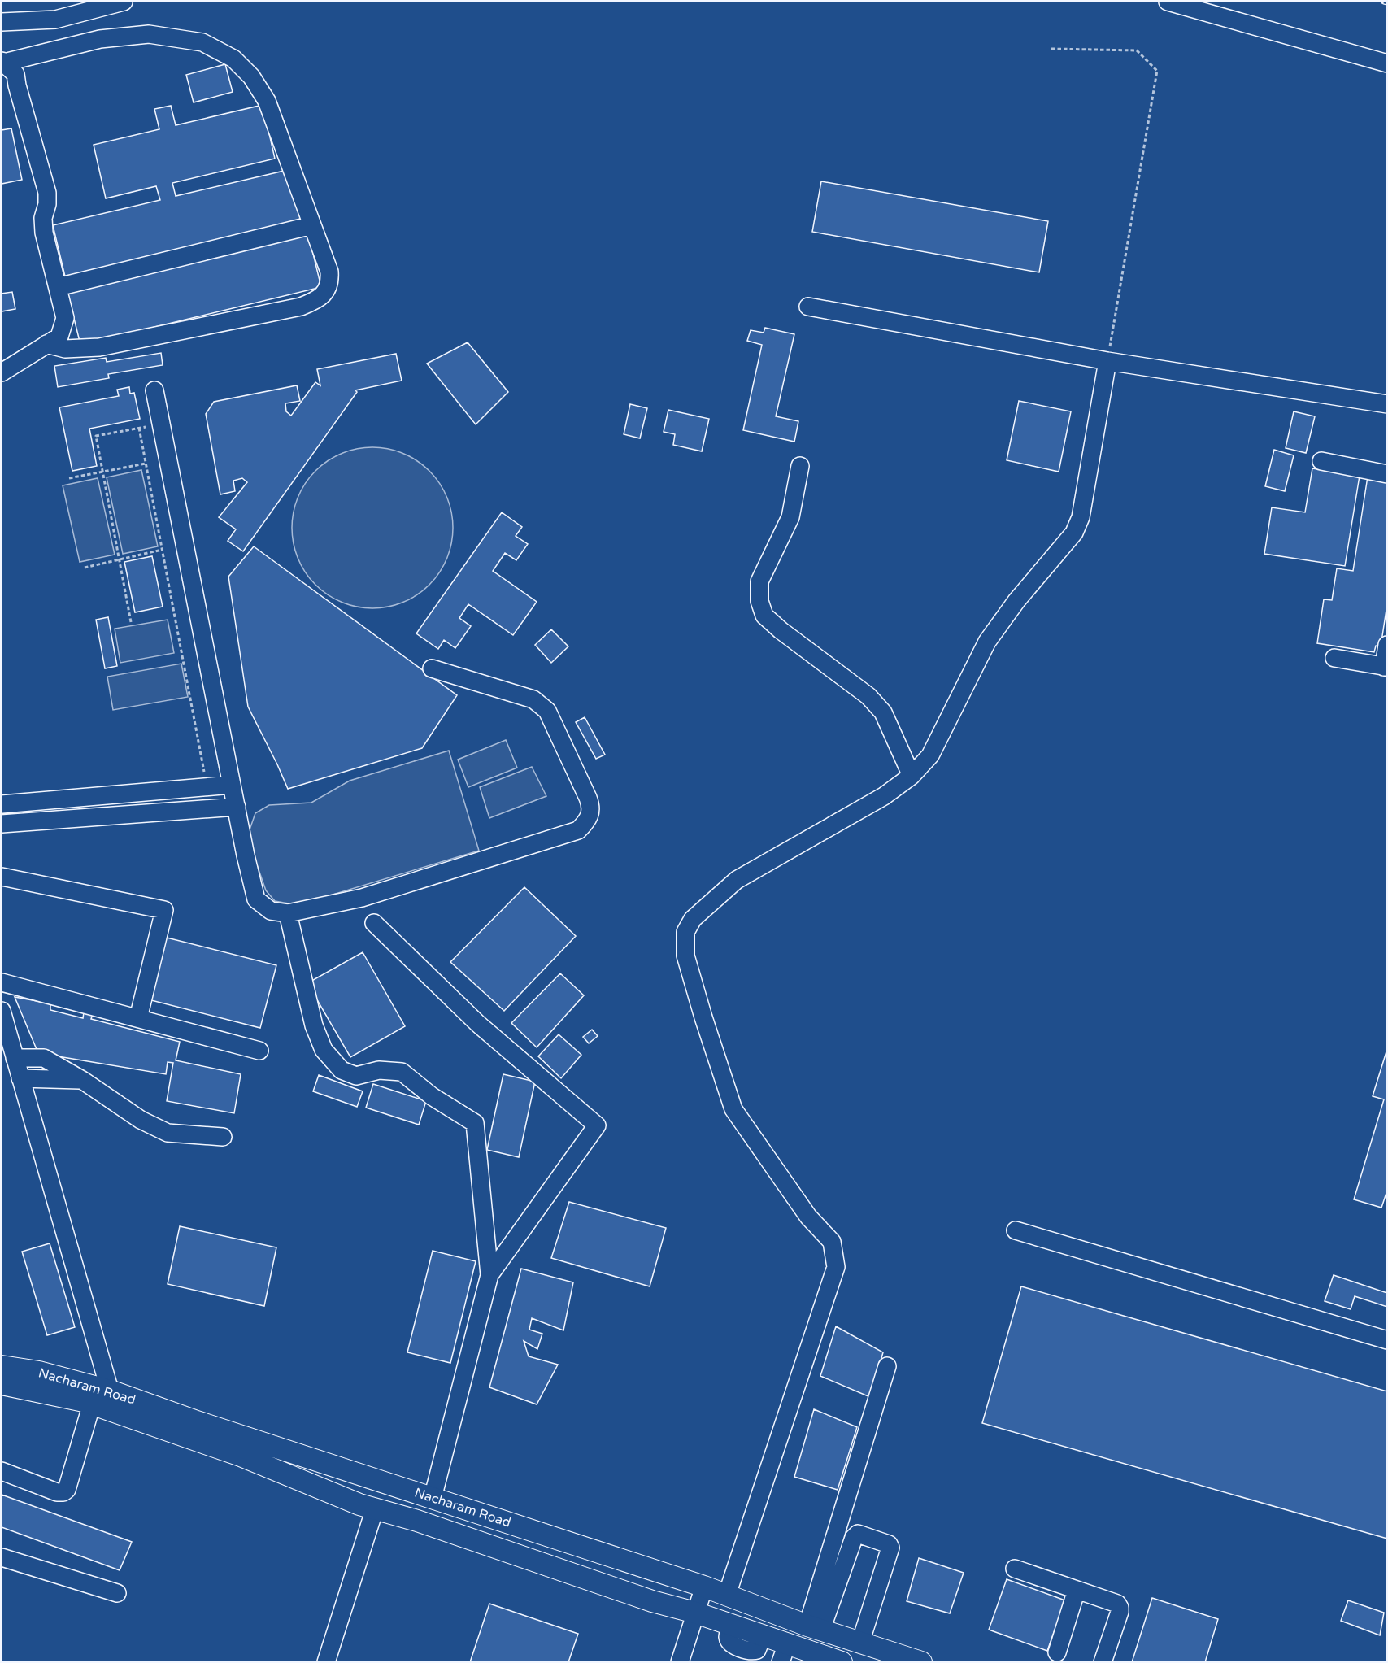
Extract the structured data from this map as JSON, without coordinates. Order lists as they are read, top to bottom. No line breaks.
{"streets":{"main road":["Nacharam Road"]}}
